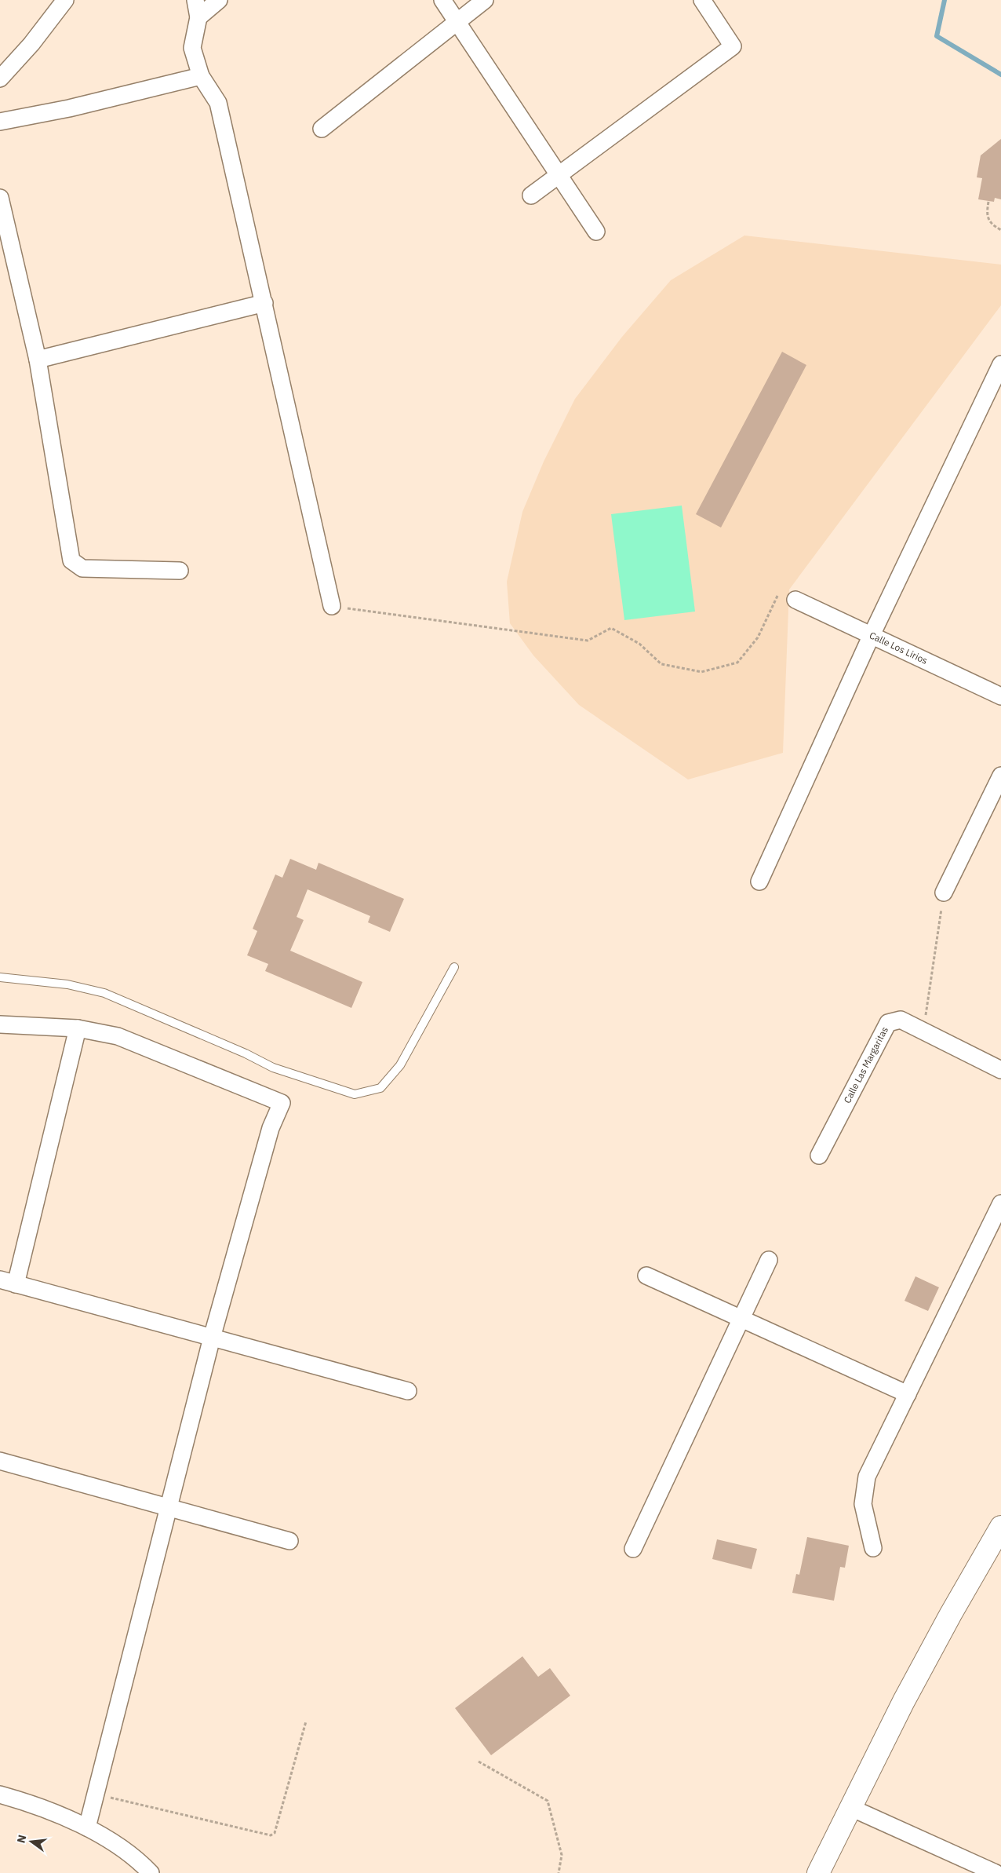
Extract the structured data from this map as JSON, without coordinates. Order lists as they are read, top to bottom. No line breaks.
{"streets":{"street":["Calle Los Lirios","Calle Las Margaritas"]},"north":"left"}
